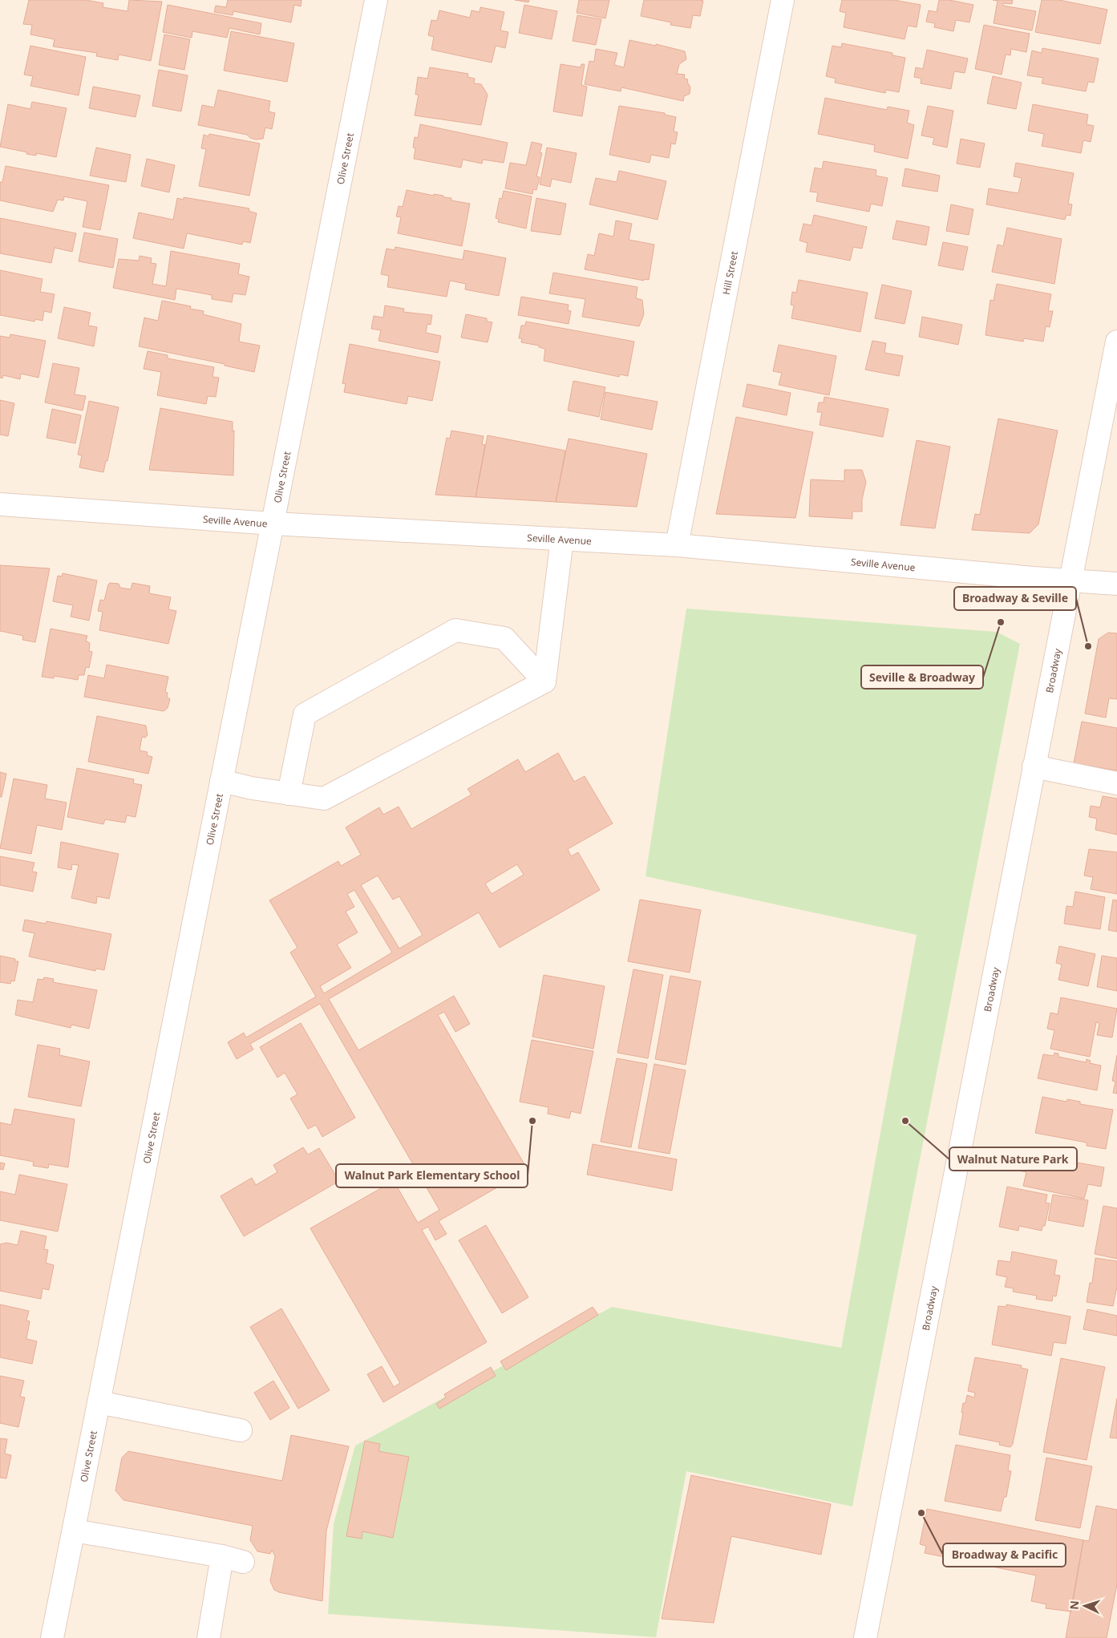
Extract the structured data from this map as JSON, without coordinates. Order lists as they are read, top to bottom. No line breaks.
{"streets":{"street":["Olive Street","Hill Street","Seville Avenue","Broadway"]},"crossings":[["Olive Street","Seville Avenue"],["Hill Street","Seville Avenue"],["Seville Avenue","Broadway"]],"places":["Seville & Broadway","Broadway & Seville","Walnut Park Elementary School","Walnut Nature Park","Broadway & Pacific"],"north":"left"}
